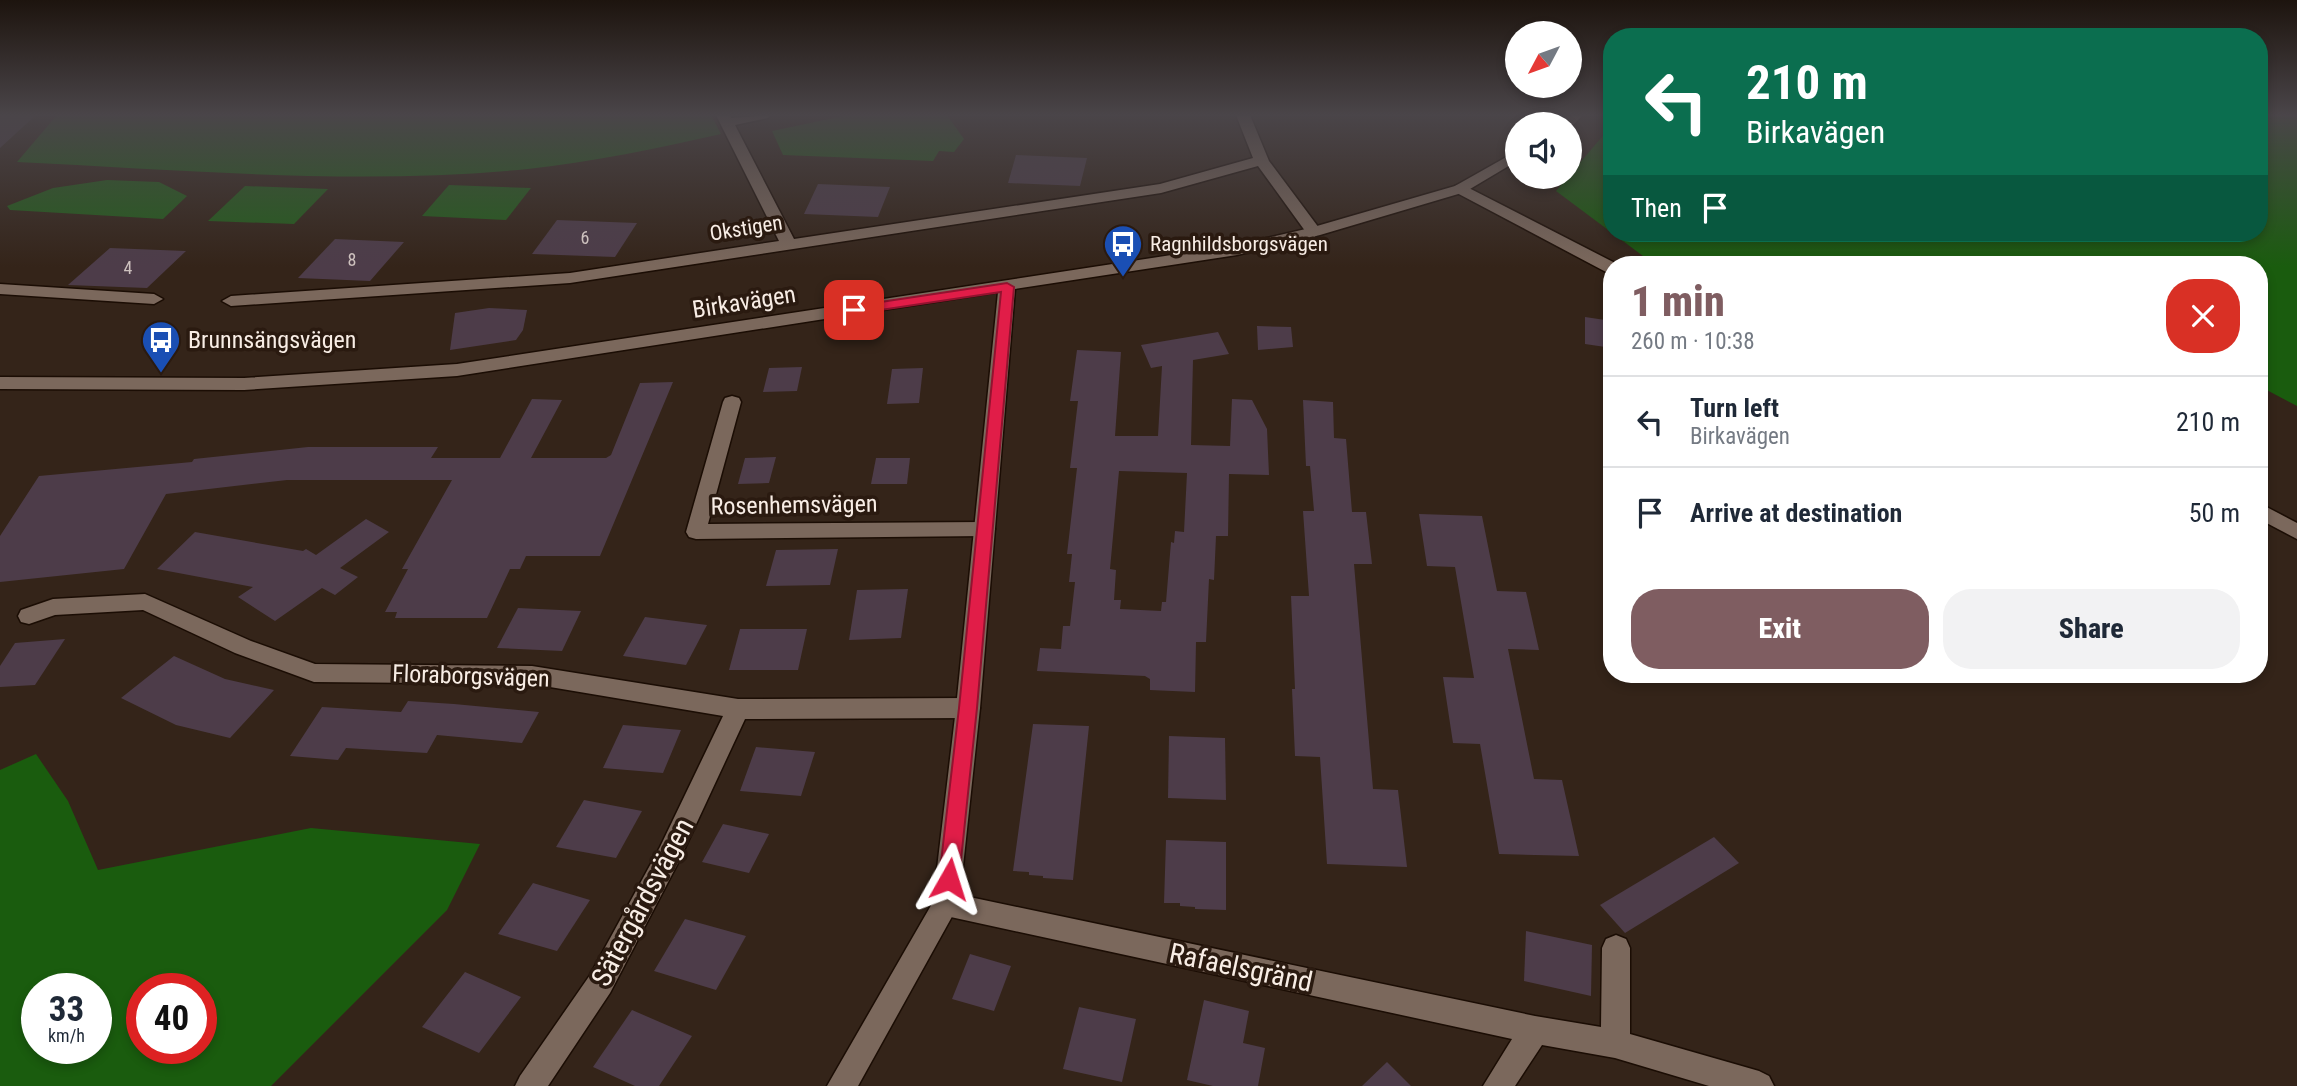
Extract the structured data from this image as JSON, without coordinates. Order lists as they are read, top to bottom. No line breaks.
{"streets":{"street":["Okstigen","Birkavägen","Rosenhemsvägen","Floraborgsvägen","Sätergårdsvägen","Rafaelsgränd"]},"crossings":[["Floraborgsvägen","Sätergårdsvägen"]],"places":{"bus stop":["Ragnhildsborgsvägen","Brunnsängsvägen"]},"house_numbers":["6","8","4"],"north":"bottom left","page":{"turn":["210 m","Birkavägen"],"then":"Then","heading":["1 min","260 m · 10:38"],"list":[{"name":"Turn left","note":"Birkavägen","value":"210 m"},{"name":"Arrive at destination","value":"50 m"}],"buttons":["Exit","Share"],"speed":"33 km/h","limit":"40"}}
